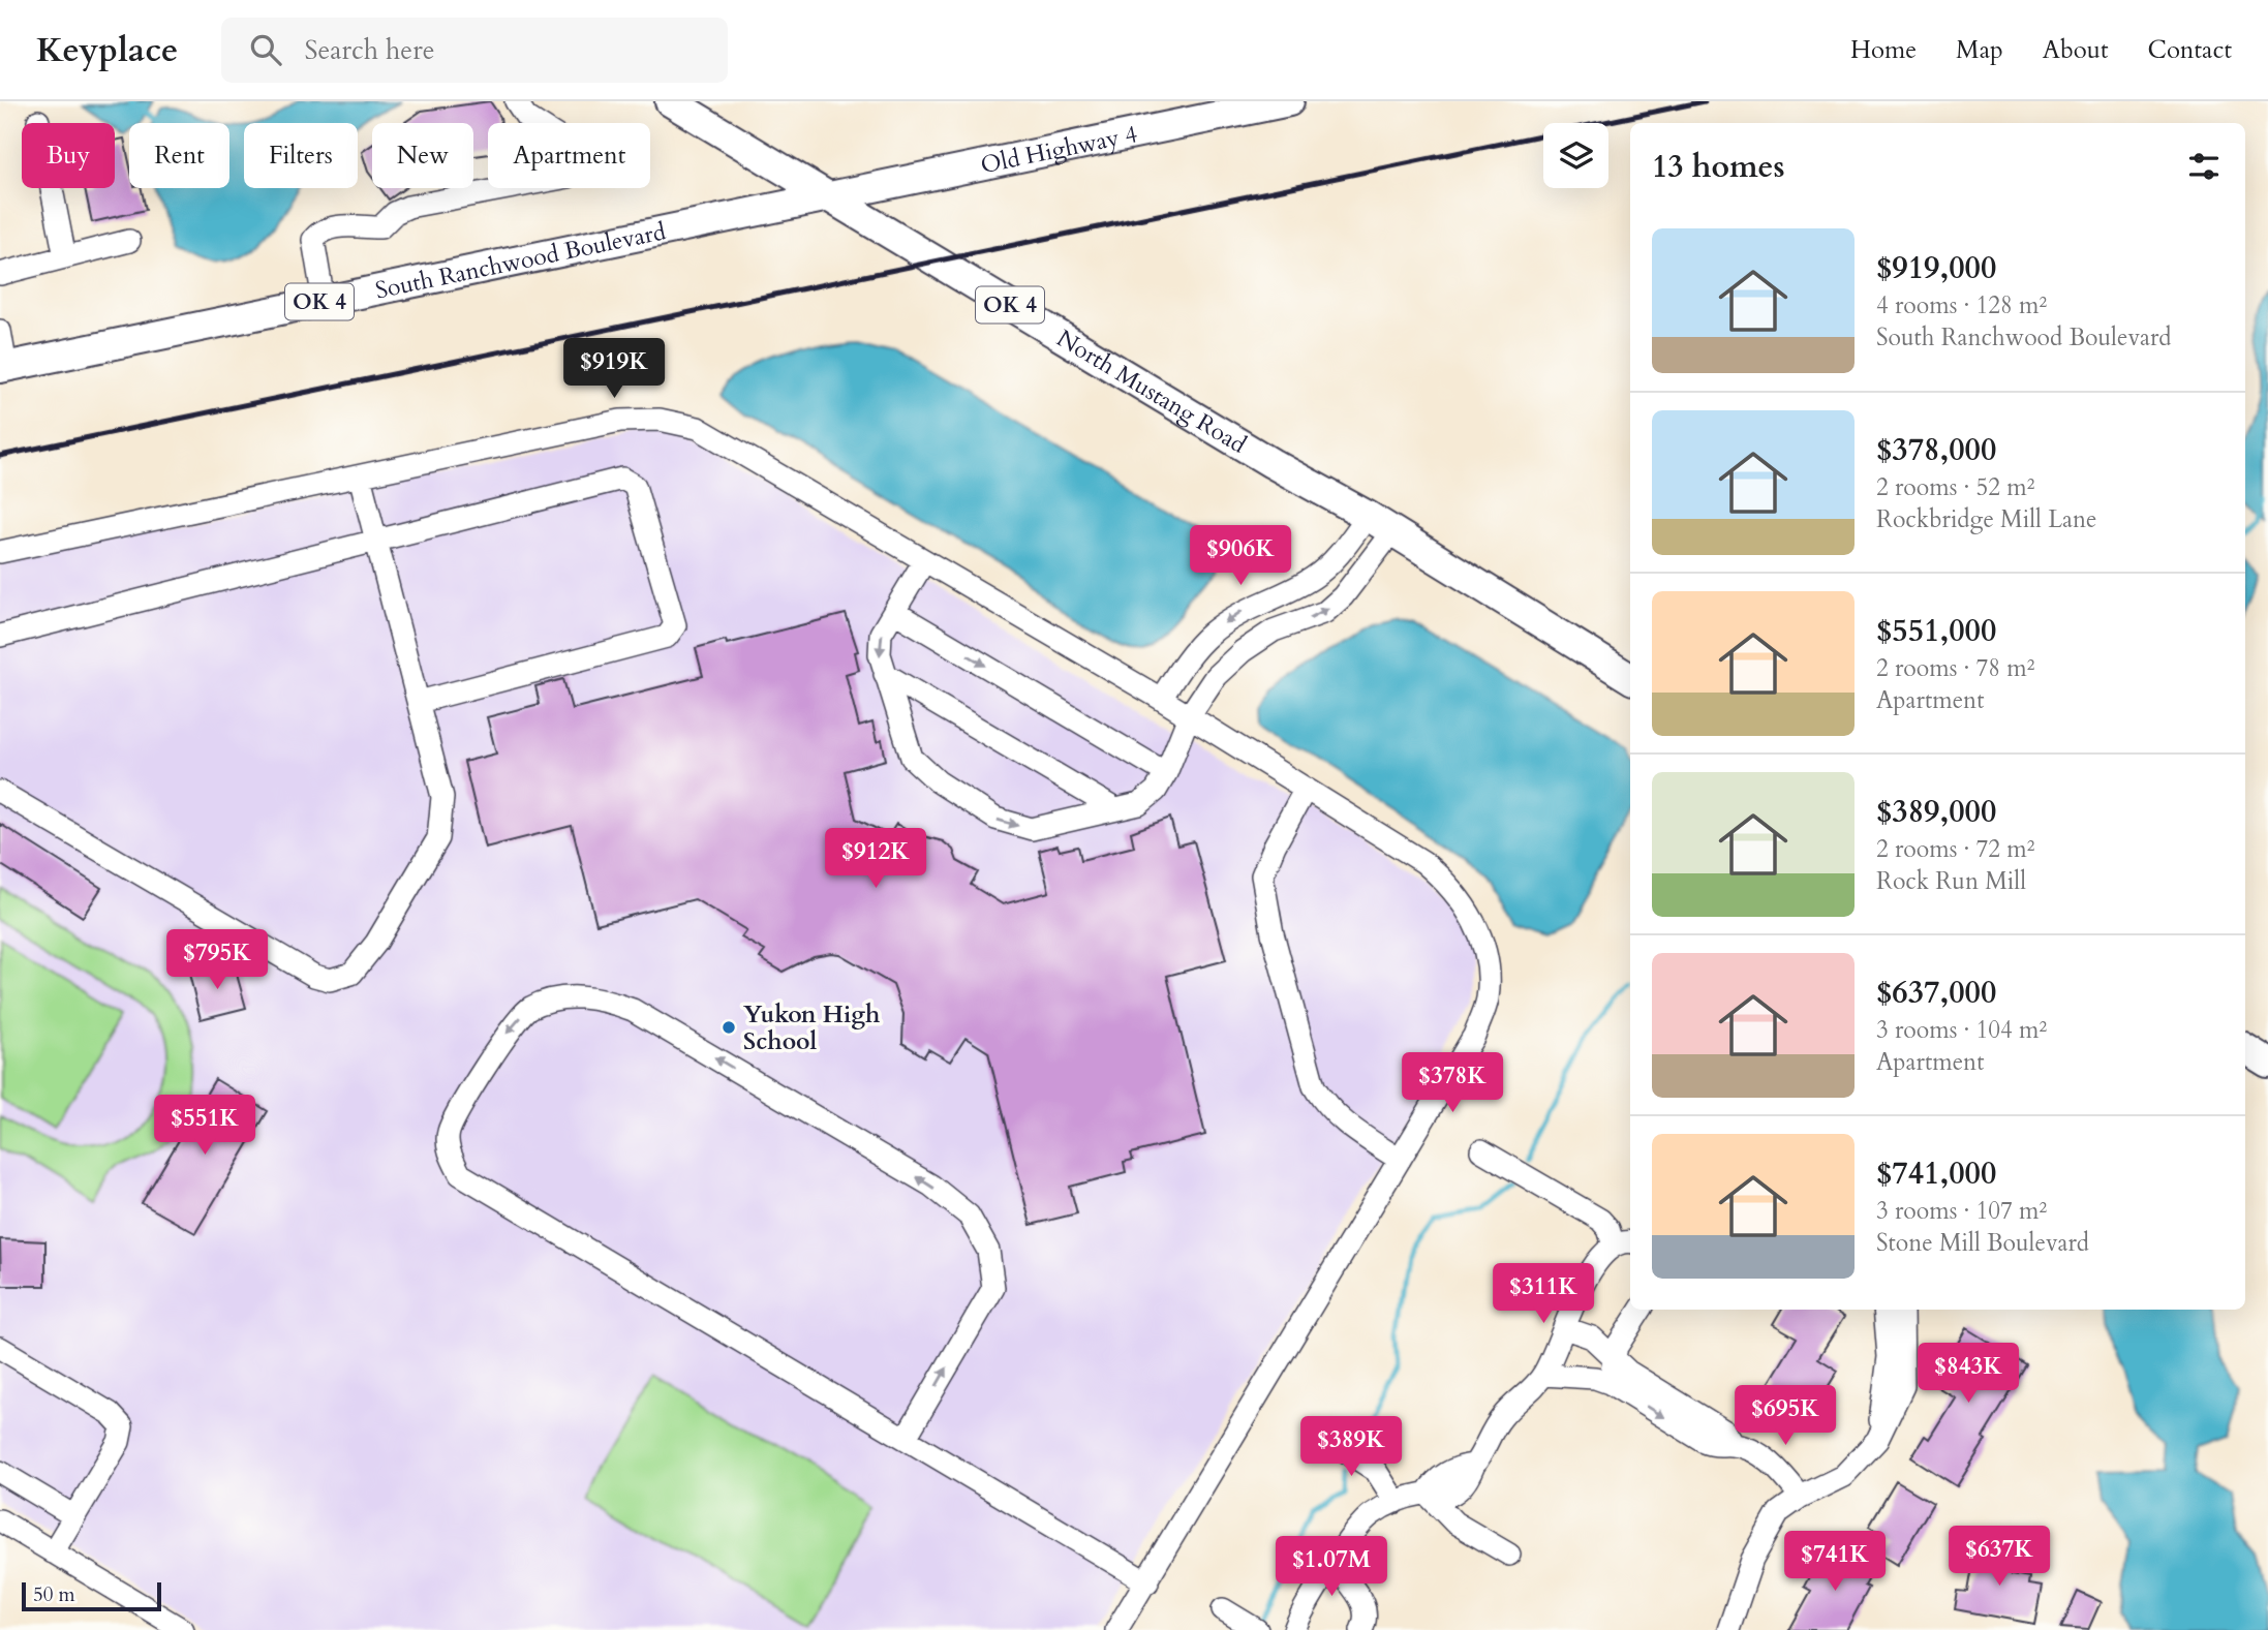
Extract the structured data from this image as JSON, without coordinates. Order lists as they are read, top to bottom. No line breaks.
{"streets":{"main road":["Old Highway 4","South Ranchwood Boulevard","OK 4","North Mustang Road"]},"crossings":[["Old Highway 4","South Ranchwood Boulevard"],["Old Highway 4","North Mustang Road"],["South Ranchwood Boulevard","North Mustang Road"]],"places":["Yukon High School"],"scale_bar":"50 m","page":{"header":"Keyplace","search":"Search here","nav":["Home","Map","About","Contact"],"chip":["Buy","Rent","Filters","New","Apartment"],"heading":"13 homes","list":[{"name":"$919,000","note":"4 rooms · 128 m² · South Ranchwood Boulevard"},{"name":"$378,000","note":"2 rooms · 52 m² · Rockbridge Mill Lane"},{"name":"$551,000","note":"2 rooms · 78 m² · Apartment"},{"name":"$389,000","note":"2 rooms · 72 m² · Rock Run Mill"},{"name":"$637,000","note":"3 rooms · 104 m² · Apartment"},{"name":"$741,000","note":"3 rooms · 107 m² · Stone Mill Boulevard"}],"price":["$919K","$906K","$912K","$795K","$378K","$551K","$311K","$843K","$695K","$389K","$637K","$741K","$1.07M"],"scale":"50 m"}}
